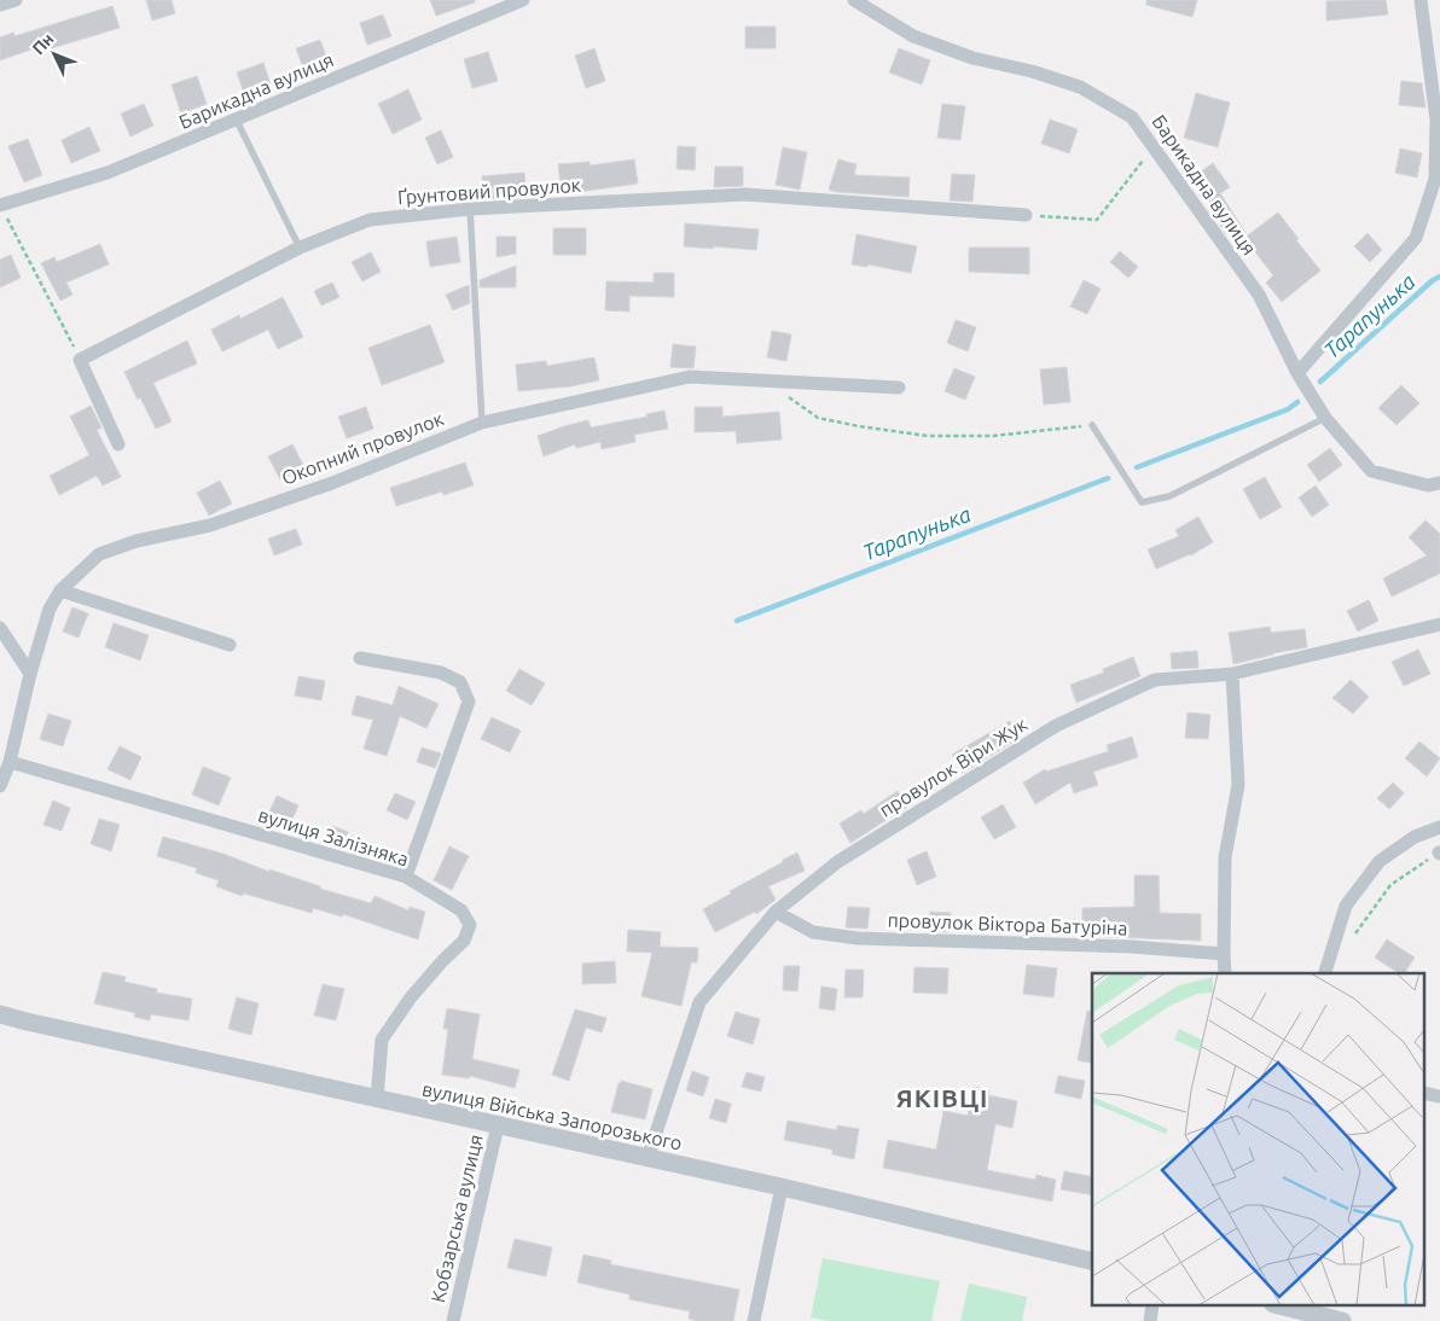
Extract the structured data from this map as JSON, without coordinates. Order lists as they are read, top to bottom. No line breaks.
{"streets":{"street":["Барикадна вулиця","Ґрунтовий провулок","Окопний провулок","провулок Віри Жук","вулиця Залізняка","провулок Віктора Батуріна","вулиця Війська Запорозького","Кобзарська вулиця"]},"crossings":[["Окопний провулок","вулиця Залізняка"],["провулок Віри Жук","провулок Віктора Батуріна"],["провулок Віри Жук","вулиця Війська Запорозького"],["вулиця Залізняка","вулиця Війська Запорозького"],["вулиця Війська Запорозького","Кобзарська вулиця"]],"districts":["ЯКІВЦІ"],"water":["Тарапунька"],"north":"top left"}
